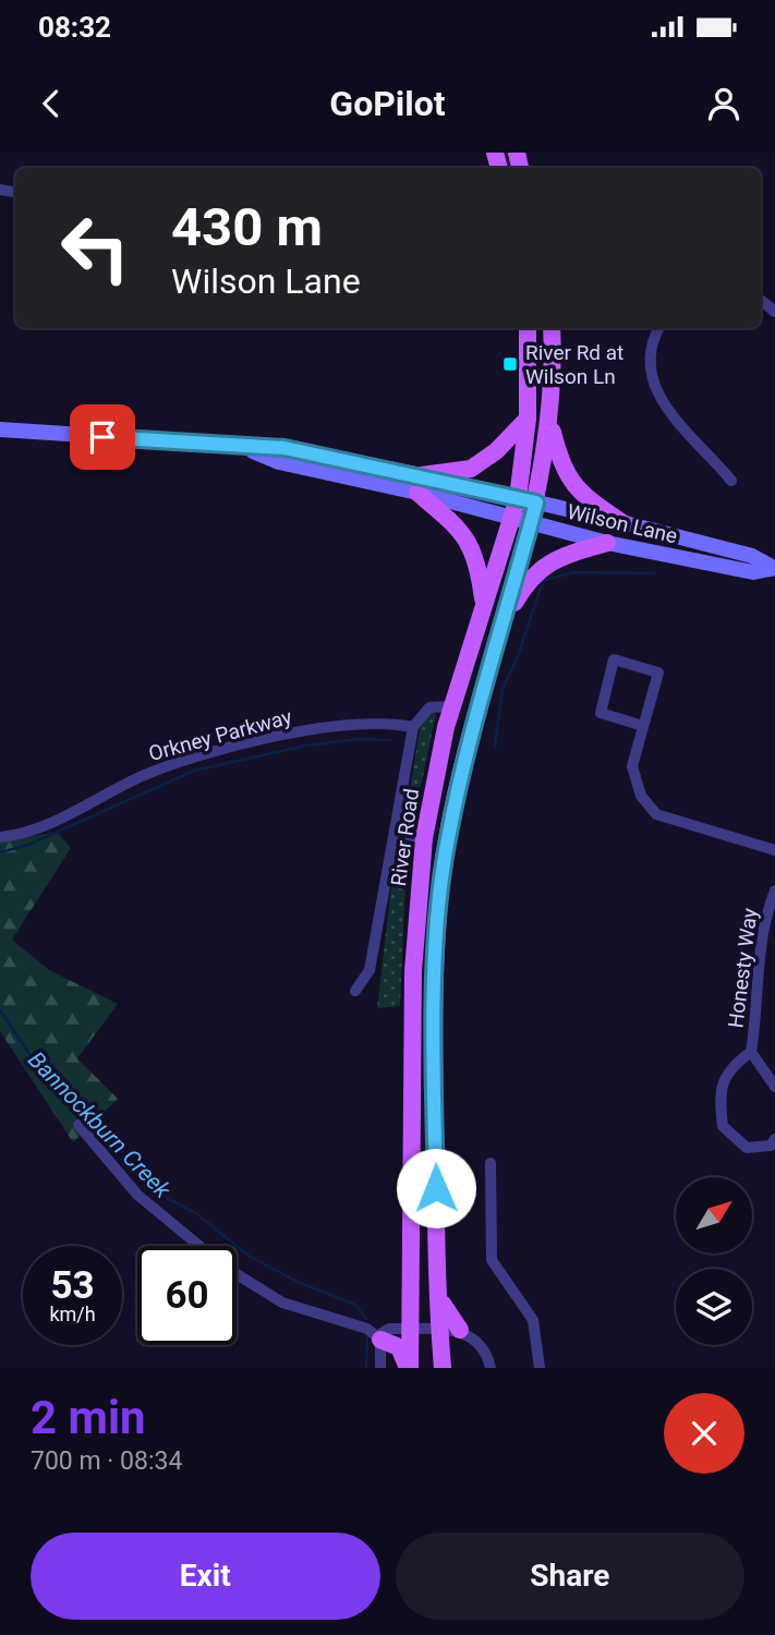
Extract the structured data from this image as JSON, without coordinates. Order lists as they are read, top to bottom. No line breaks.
{"streets":{"main road":["Wilson Lane","River Road"],"street":["Orkney Parkway","Honesty Way"]},"crossings":[["Wilson Lane","River Road"],["Orkney Parkway","River Road"]],"water":["Bannockburn Creek"],"places":{"transit":["River Rd at Wilson Ln"]},"north":"top right","page":{"status":"08:32","header":"GoPilot","turn":["430 m","Wilson Lane"],"speed":"53 km/h","limit":"60","heading":["2 min","700 m · 08:34"],"buttons":["Exit","Share"]}}
